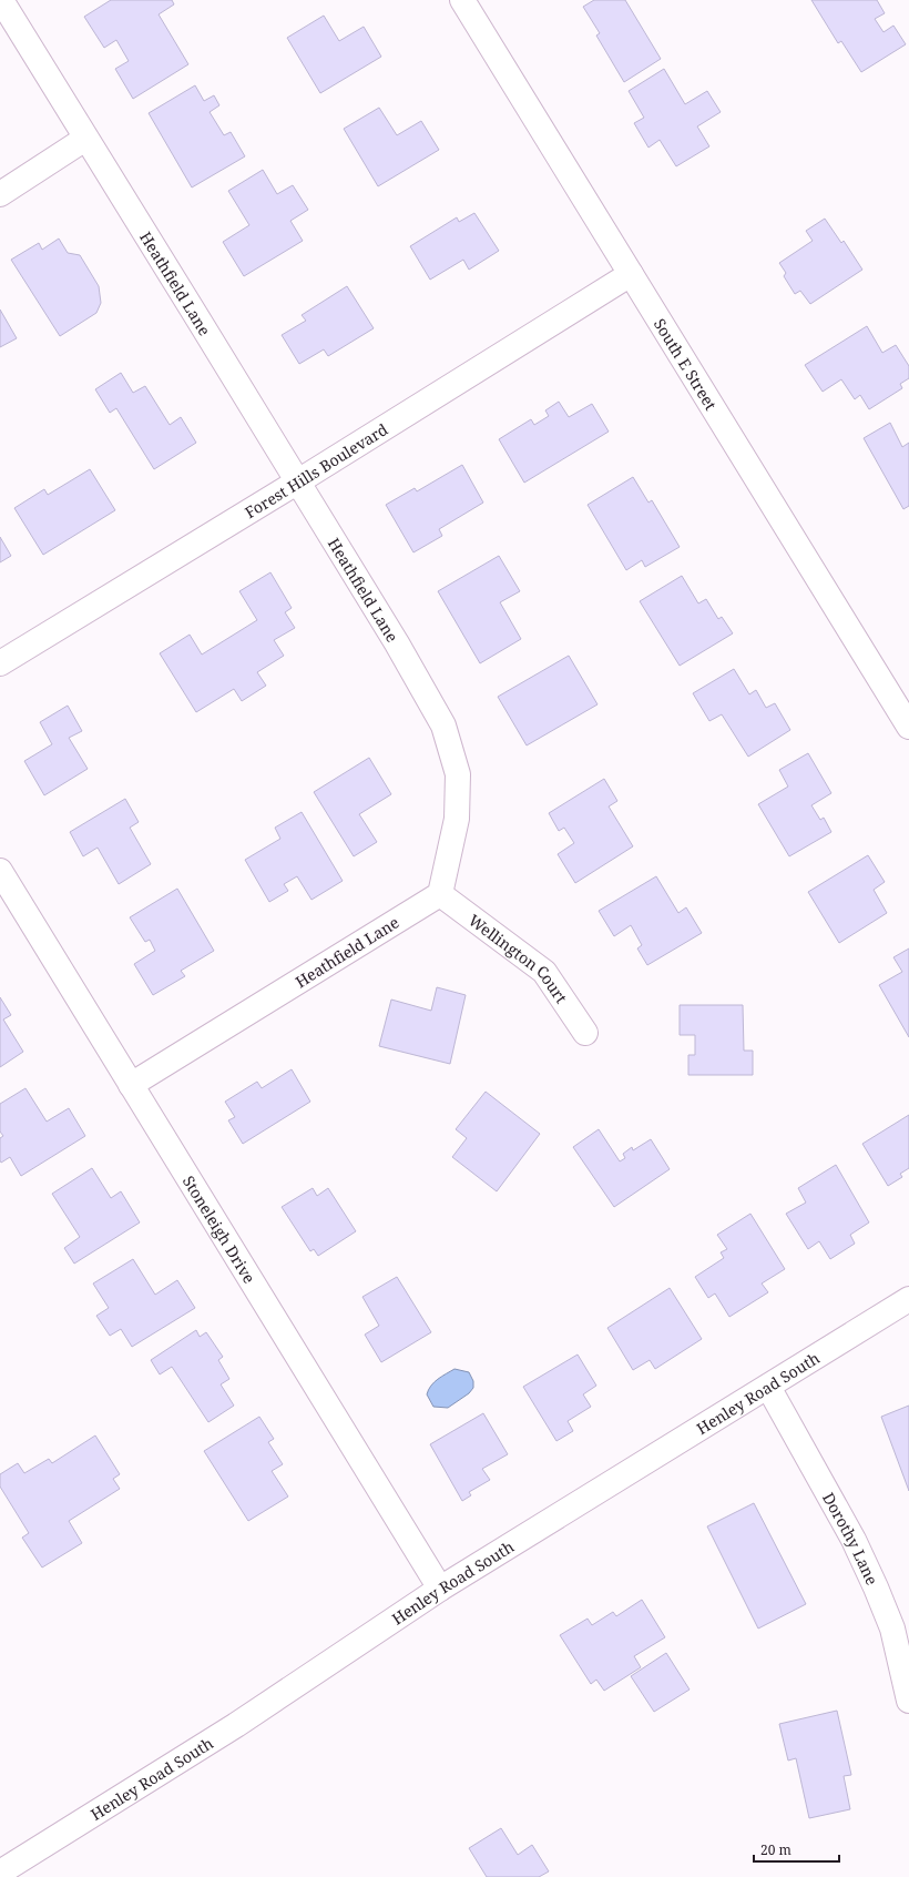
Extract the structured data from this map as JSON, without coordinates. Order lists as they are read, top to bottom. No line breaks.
{"streets":{"street":["Heathfield Lane","South E Street","Forest Hills Boulevard","Wellington Court","Stoneleigh Drive","Henley Road South","Dorothy Lane"]},"crossings":[["Heathfield Lane","Forest Hills Boulevard"],["Heathfield Lane","Wellington Court"],["Heathfield Lane","Stoneleigh Drive"],["South E Street","Forest Hills Boulevard"],["Stoneleigh Drive","Henley Road South"],["Henley Road South","Dorothy Lane"]],"scale_bar":"20 m"}
